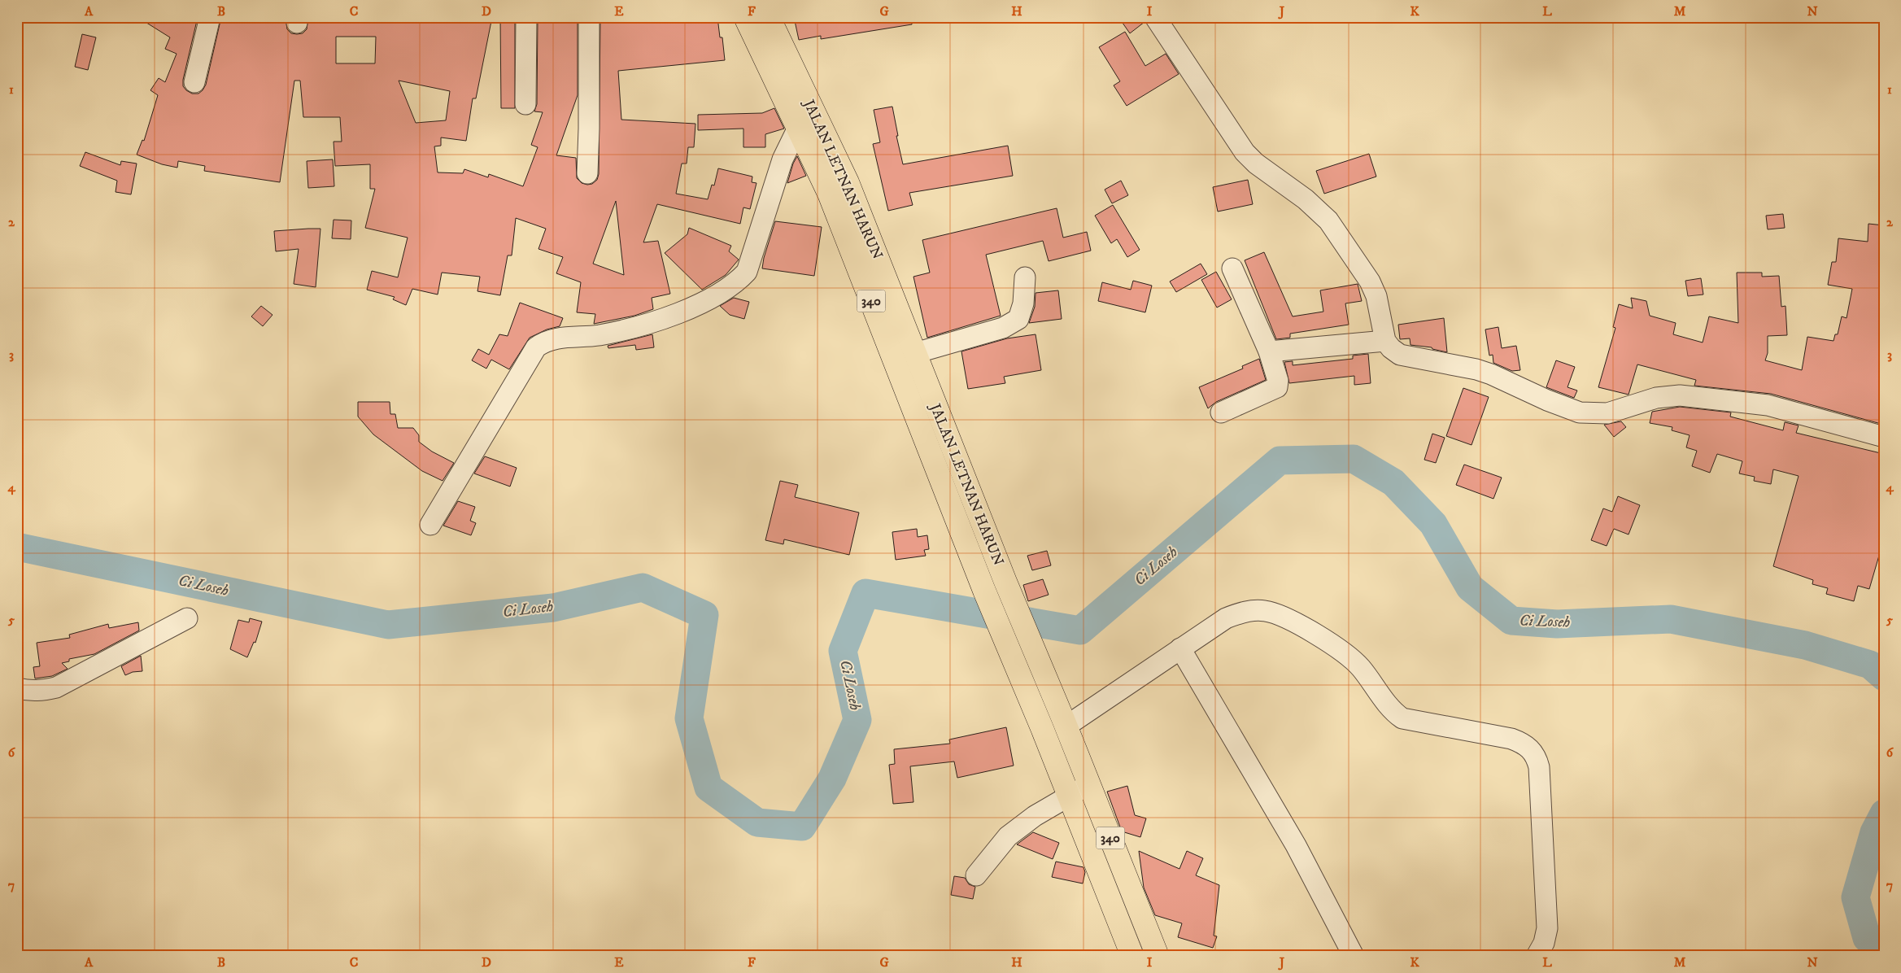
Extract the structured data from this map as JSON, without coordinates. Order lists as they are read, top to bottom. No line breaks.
{"streets":{"main road":["JALAN LETNAN HARUN","340"]},"water":["Ci Loseh"],"grid":{"columns":["A","B","C","D","E","F","G","H","I","J","K","L","M","N"],"rows":["1","2","3","4","5","6","7"]}}
